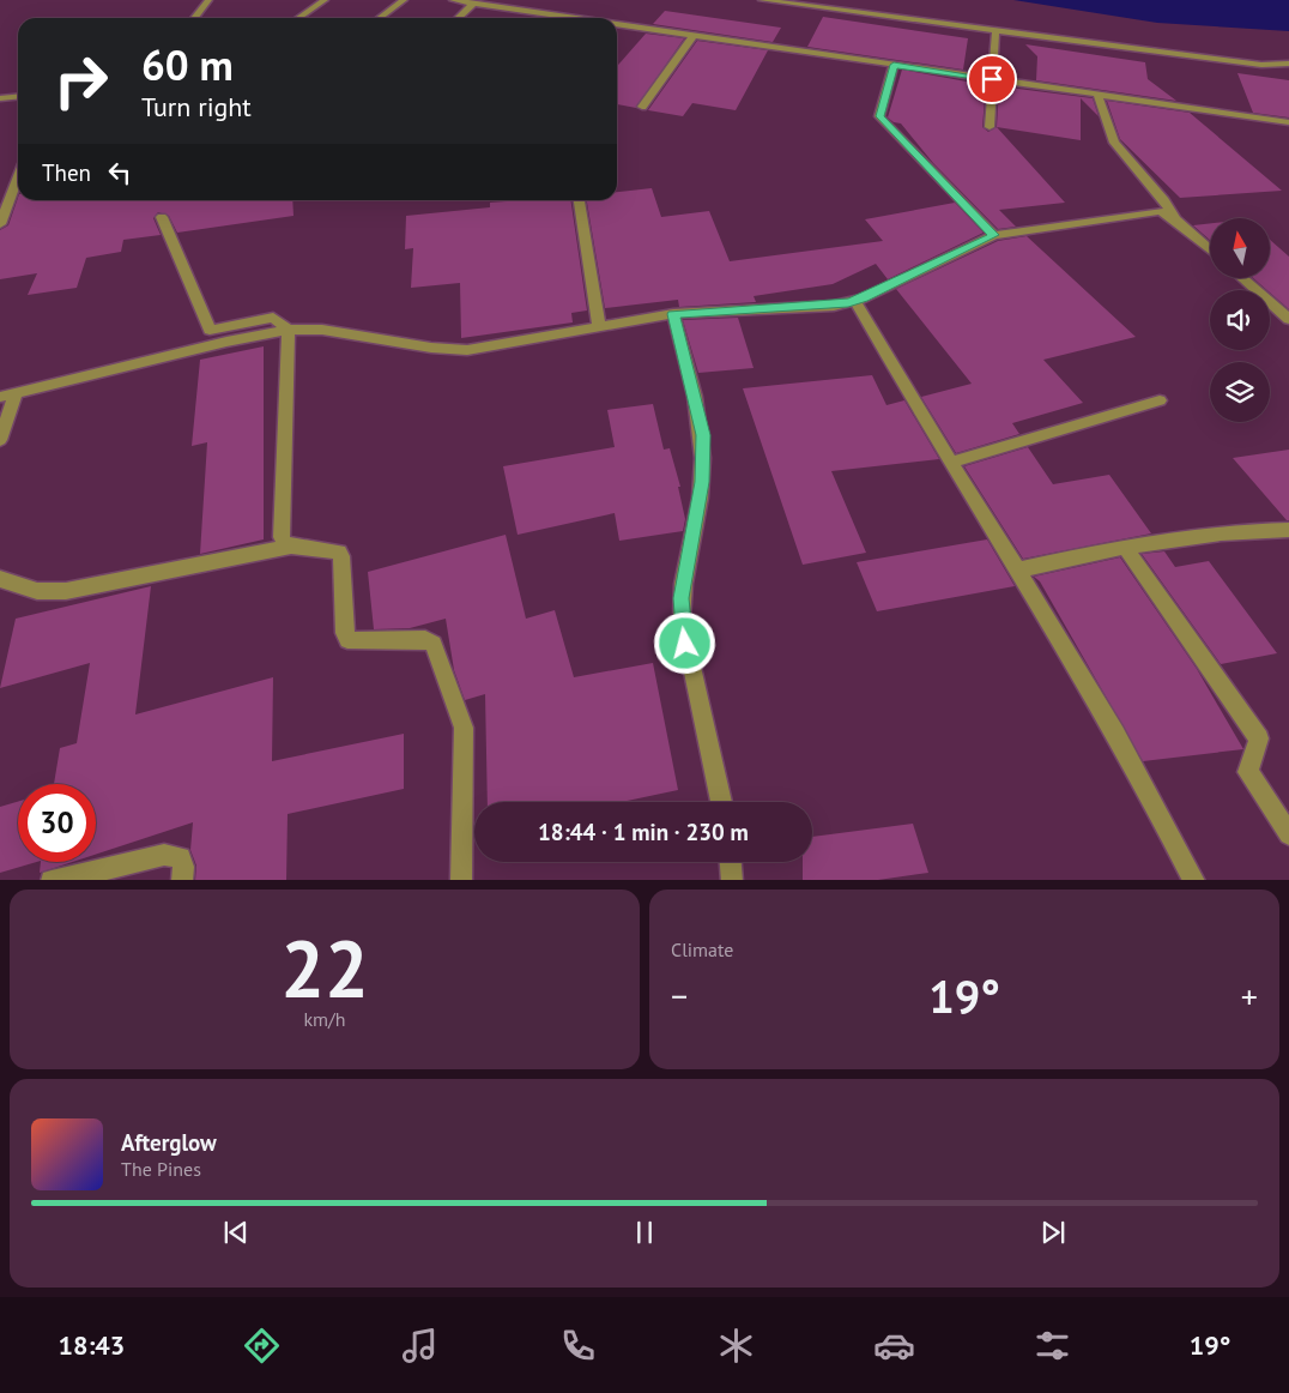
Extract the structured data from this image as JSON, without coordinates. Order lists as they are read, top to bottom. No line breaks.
{"north":"top","page":{"turn":["60 m","Turn right"],"then":"Then","limit":"30","trip":"18:44 · 1 min · 230 m","tile":[["22","km/h"],"Climate"],"heat":["−","19°","+"],"song":["Afterglow","The Pines"],"tabs":["18:43","19°"]}}
